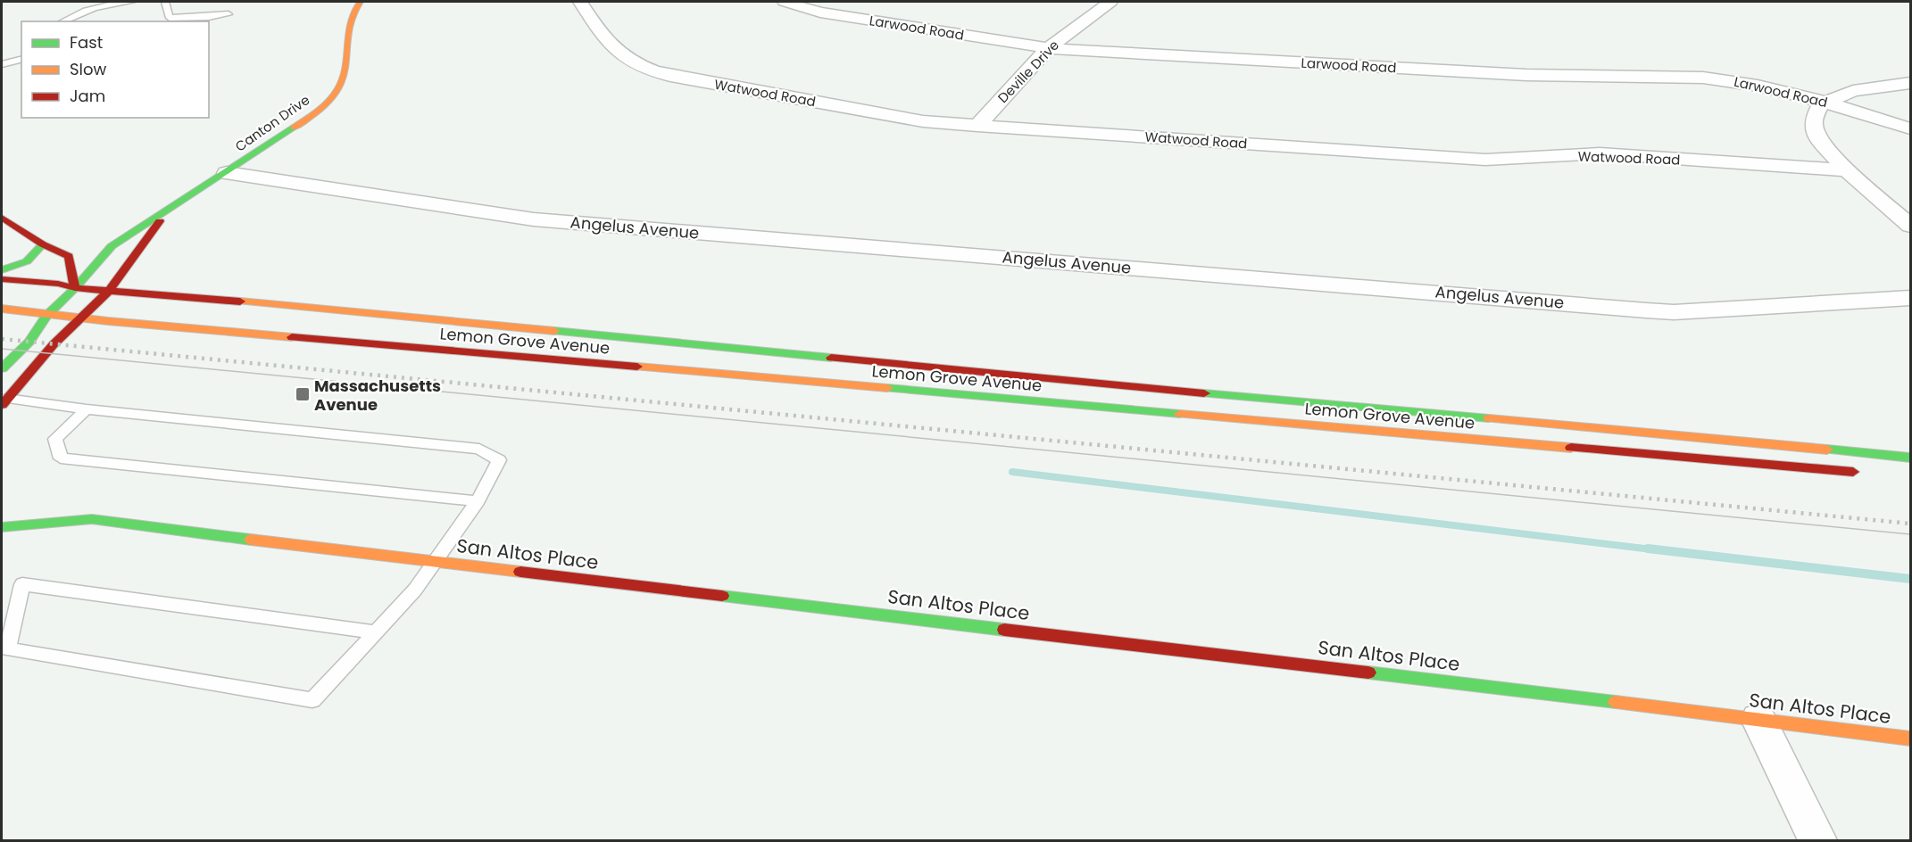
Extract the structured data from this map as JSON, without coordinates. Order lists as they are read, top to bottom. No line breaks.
{"streets":{"main road":["Canton Drive","Lemon Grove Avenue","San Altos Place"],"street":["Larwood Road","Deville Drive","Watwood Road","Angelus Avenue"]},"crossings":[["Larwood Road","Deville Drive"],["Deville Drive","Watwood Road"],["Canton Drive","Angelus Avenue"],["Canton Drive","Lemon Grove Avenue"]],"places":{"transit":["Massachusetts Avenue"]},"legend":["Fast","Slow","Jam"]}
